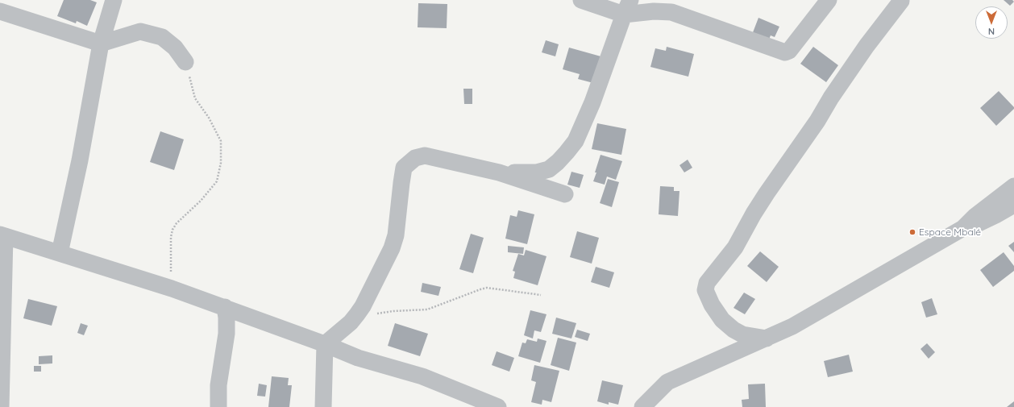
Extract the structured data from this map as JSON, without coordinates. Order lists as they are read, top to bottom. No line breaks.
{"places":["Espace Mbalé"],"north":"bottom"}
